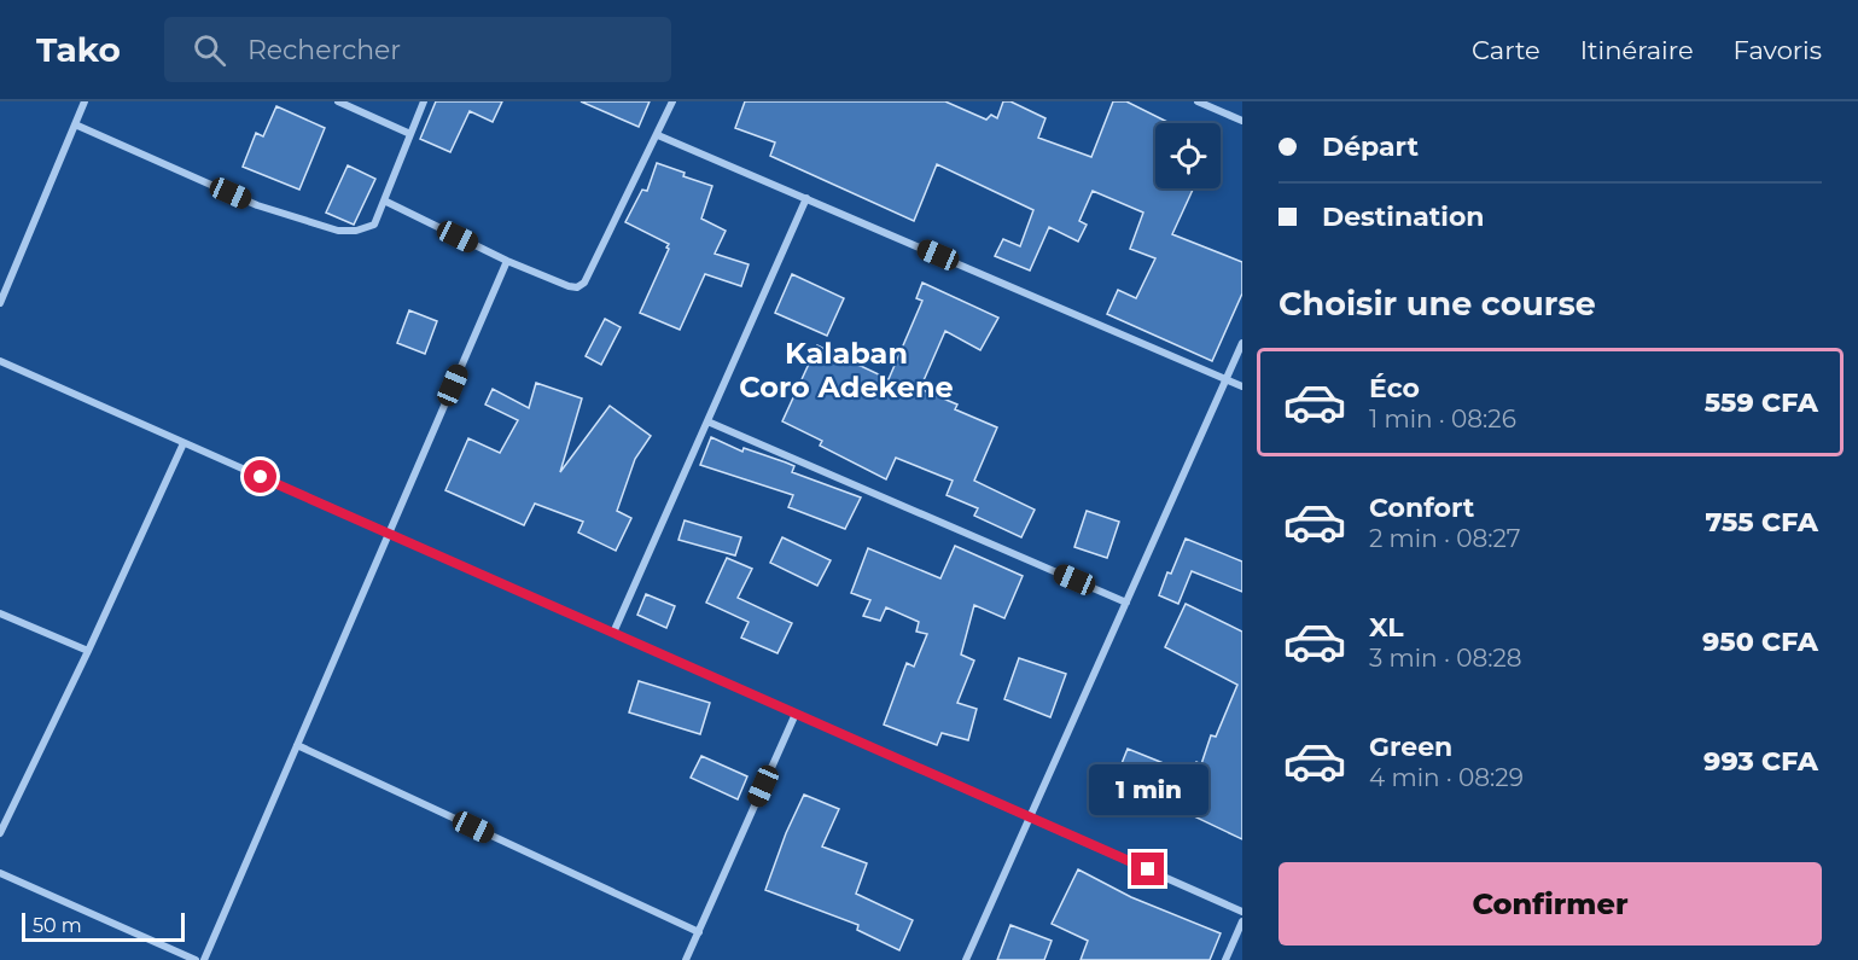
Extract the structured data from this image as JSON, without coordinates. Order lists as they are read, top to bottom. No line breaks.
{"districts":["Kalaban Coro Adekene"],"scale_bar":"50 m","page":{"header":"Tako","search":"Rechercher","nav":["Carte","Itinéraire","Favoris"],"banner":["Départ","Destination"],"heading":"Choisir une course","list":[{"name":"Éco","note":"1 min · 08:26","value":"559 CFA"},{"name":"Confort","note":"2 min · 08:27","value":"755 CFA"},{"name":"XL","note":"3 min · 08:28","value":"950 CFA"},{"name":"Green","note":"4 min · 08:29","value":"993 CFA"}],"bubble":"1 min","buttons":"Confirmer","scale":"50 m"}}
